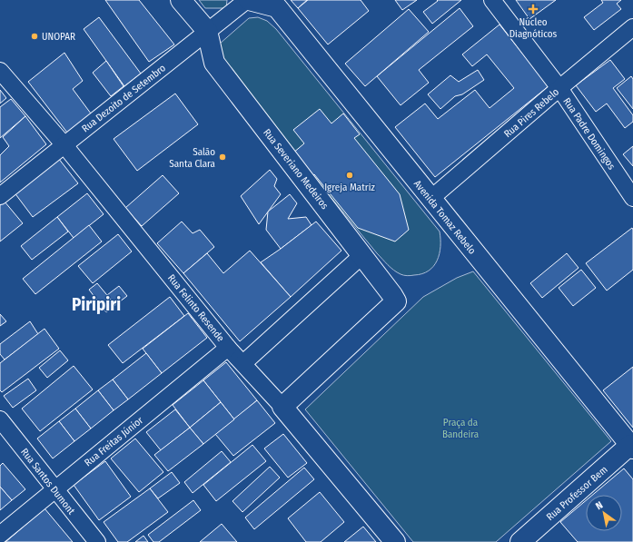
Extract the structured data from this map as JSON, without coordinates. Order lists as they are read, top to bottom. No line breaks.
{"streets":{"main road":["Rua Severiano Medeiros","Avenida Tomaz Rebelo","Rua Felinto Resende","Rua Professor Bem"],"street":["Rua Dezoito de Setembro","Rua Pires Rebelo","Rua Padre Domingos","Rua Freitas Júnior","Rua Santos Dumont"]},"crossings":[["Rua Dezoito de Setembro","Rua Severiano Medeiros"],["Rua Dezoito de Setembro","Avenida Tomaz Rebelo"],["Rua Dezoito de Setembro","Rua Felinto Resende"],["Rua Pires Rebelo","Rua Padre Domingos"],["Rua Pires Rebelo","Avenida Tomaz Rebelo"],["Rua Severiano Medeiros","Rua Felinto Resende"],["Avenida Tomaz Rebelo","Rua Professor Bem"],["Rua Felinto Resende","Rua Freitas Júnior"],["Rua Freitas Júnior","Rua Santos Dumont"]],"districts":["Piripiri"],"parks":["Praça da Bandeira"],"places":{"health":["Núcleo Diagnóticos"],"other":["UNOPAR","Salão Santa Clara","Igreja Matriz"]},"north":"top left"}
